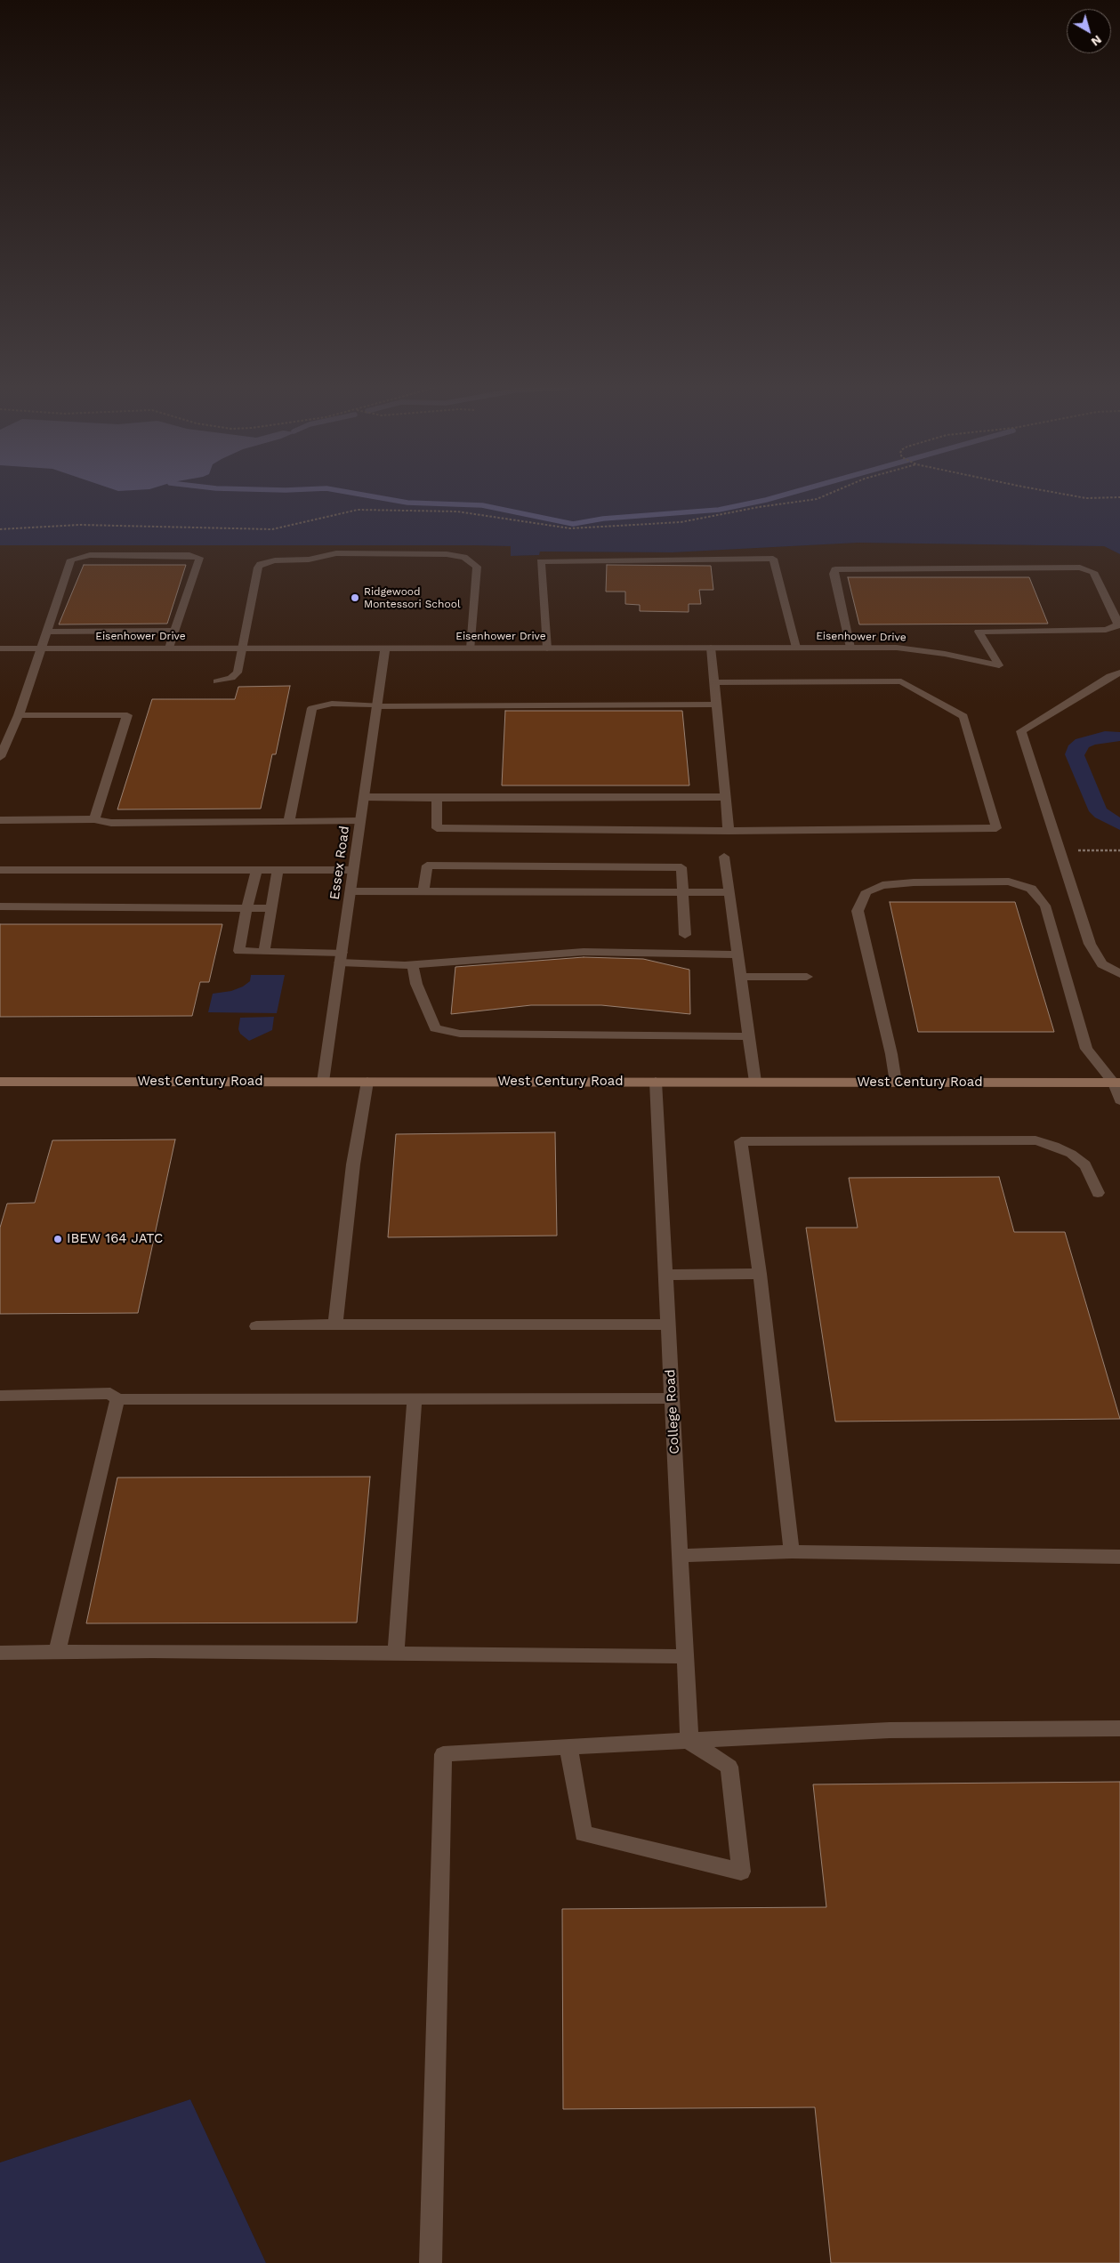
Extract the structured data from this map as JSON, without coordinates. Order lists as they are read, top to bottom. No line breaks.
{"streets":{"main road":["West Century Road"],"street":["Eisenhower Drive","Essex Road","College Road"]},"crossings":[["Eisenhower Drive","Essex Road"],["Essex Road","West Century Road"],["West Century Road","College Road"]],"places":["Ridgewood Montessori School","IBEW 164 JATC"],"north":"bottom right"}
